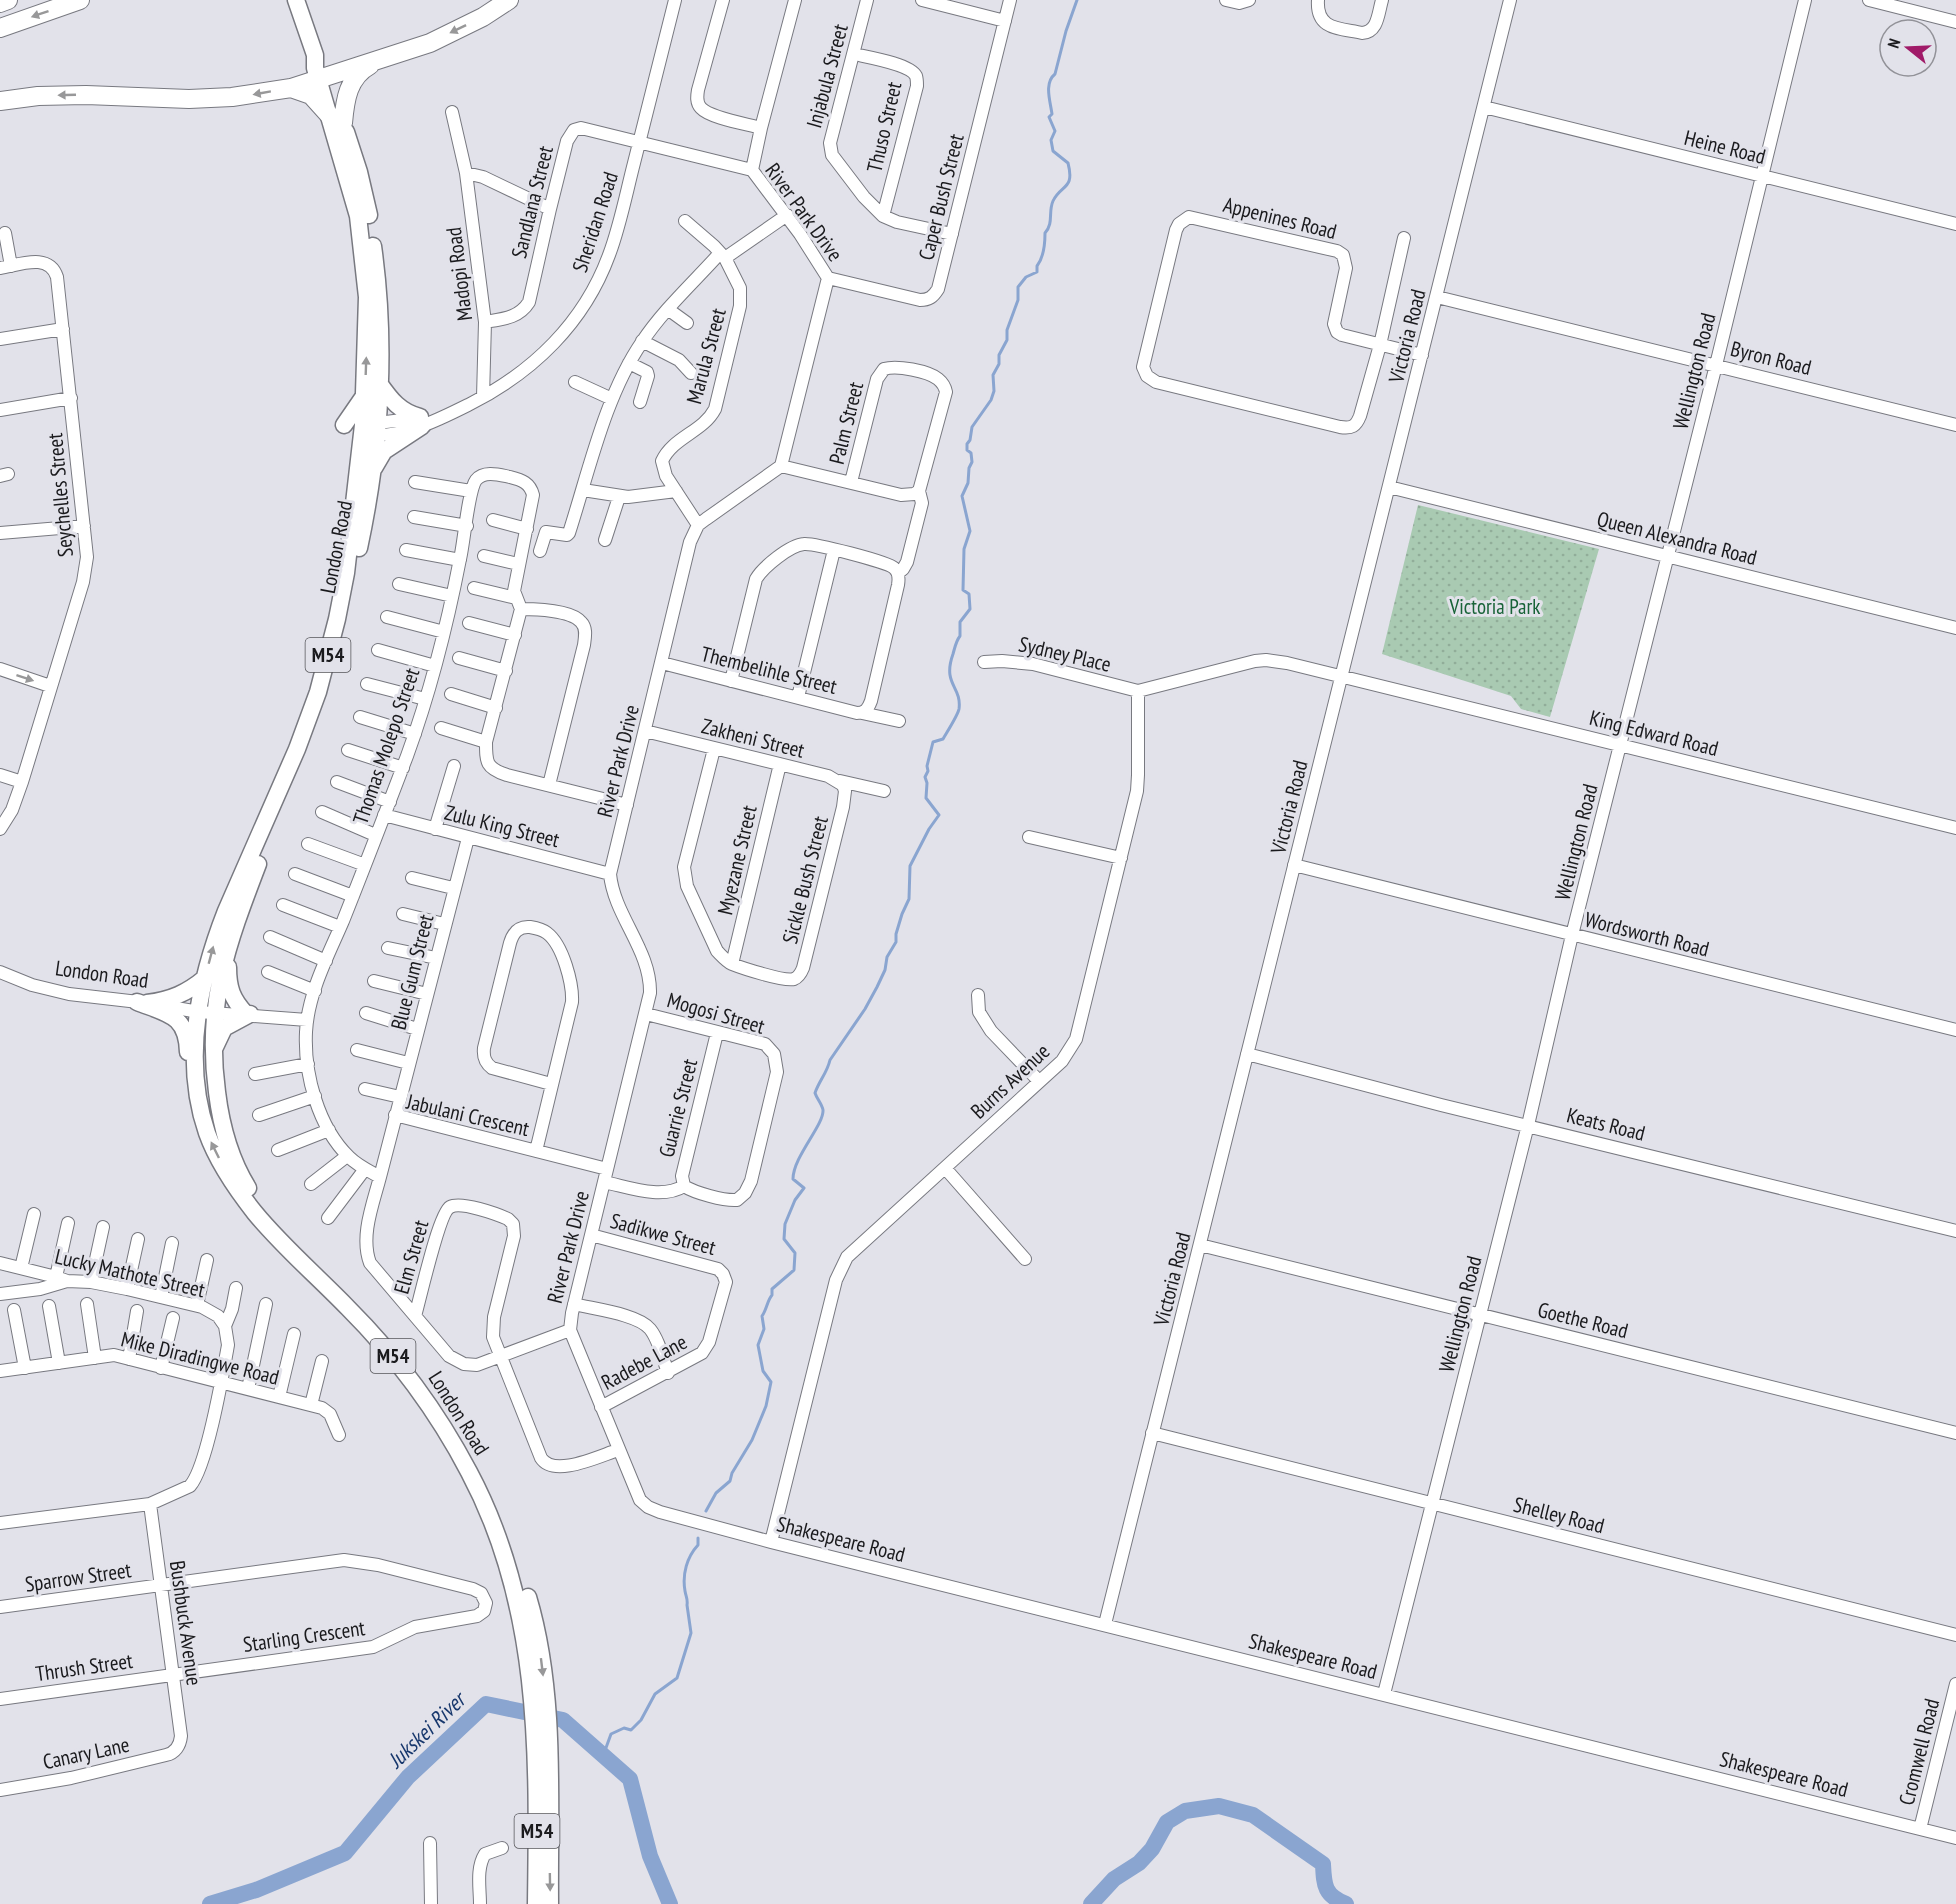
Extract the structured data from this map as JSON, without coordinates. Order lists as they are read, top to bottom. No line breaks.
{"streets":{"main road":["London Road","M54"],"street":["Injabula Street","Thuso Street","Heine Road","Caper Bush Street","Sandlana Street","River Park Drive","Appenines Road","Sheridan Road","Madopi Road","Victoria Road","Marula Street","Byron Road","Wellington Road","Palm Street","Seychelles Street","Queen Alexandra Road","Sydney Place","Thembelihle Street","King Edward Road","Zakheni Street","Thomas Molepo Street","Zulu King Street","Myezane Street","Sickle Bush Street","Wordsworth Road","Blue Gum Street","Mogosi Street","Burns Avenue","Guarrie Street","Jabulani Crescent","Keats Road","Sadikwe Street","Elm Street","Lucky Mathote Street","Goethe Road","Mike Diradingwe Road","Radebe Lane","Shelley Road","Shakespeare Road","Sparrow Street","Bushbuck Avenue","Starling Crescent","Thrush Street","Cromwell Road","Canary Lane"]},"crossings":[["Injabula Street","Thuso Street"],["Injabula Street","Caper Bush Street"],["Heine Road","Victoria Road"],["Heine Road","Wellington Road"],["Caper Bush Street","River Park Drive"],["Sandlana Street","River Park Drive"],["Sandlana Street","Sheridan Road"],["Sandlana Street","Madopi Road"],["River Park Drive","Sheridan Road"],["River Park Drive","Marula Street"],["River Park Drive","Thembelihle Street"],["River Park Drive","Zakheni Street"],["River Park Drive","Zulu King Street"],["River Park Drive","Mogosi Street"],["River Park Drive","Jabulani Crescent"],["River Park Drive","Sadikwe Street"],["River Park Drive","Radebe Lane"],["River Park Drive","Shakespeare Road"],["Appenines Road","Victoria Road"],["Sheridan Road","Madopi Road"],["Sheridan Road","London Road"],["Victoria Road","Byron Road"],["Victoria Road","Queen Alexandra Road"],["Victoria Road","King Edward Road"],["Victoria Road","Wordsworth Road"],["Victoria Road","Keats Road"],["Victoria Road","Goethe Road"],["Victoria Road","Shelley Road"],["Victoria Road","Shakespeare Road"],["Byron Road","Wellington Road"],["Wellington Road","Queen Alexandra Road"],["Wellington Road","King Edward Road"],["Wellington Road","Wordsworth Road"],["Wellington Road","Keats Road"],["Wellington Road","Goethe Road"],["Wellington Road","Shelley Road"],["Wellington Road","Shakespeare Road"],["London Road","M54"],["Sydney Place","Burns Avenue"],["Zakheni Street","Myezane Street"],["Zakheni Street","Sickle Bush Street"],["Thomas Molepo Street","Zulu King Street"],["Thomas Molepo Street","Jabulani Crescent"],["Zulu King Street","Blue Gum Street"],["Myezane Street","Sickle Bush Street"],["Blue Gum Street","Jabulani Crescent"],["Mogosi Street","Guarrie Street"],["Burns Avenue","Shakespeare Road"],["Jabulani Crescent","Elm Street"],["Sadikwe Street","Radebe Lane"],["Shakespeare Road","Cromwell Road"],["Sparrow Street","Bushbuck Avenue"],["Sparrow Street","Starling Crescent"],["Bushbuck Avenue","Starling Crescent"],["Bushbuck Avenue","Thrush Street"],["Bushbuck Avenue","Canary Lane"],["Starling Crescent","Thrush Street"]],"water":["Jukskei River"],"parks":["Victoria Park"],"north":"left"}
